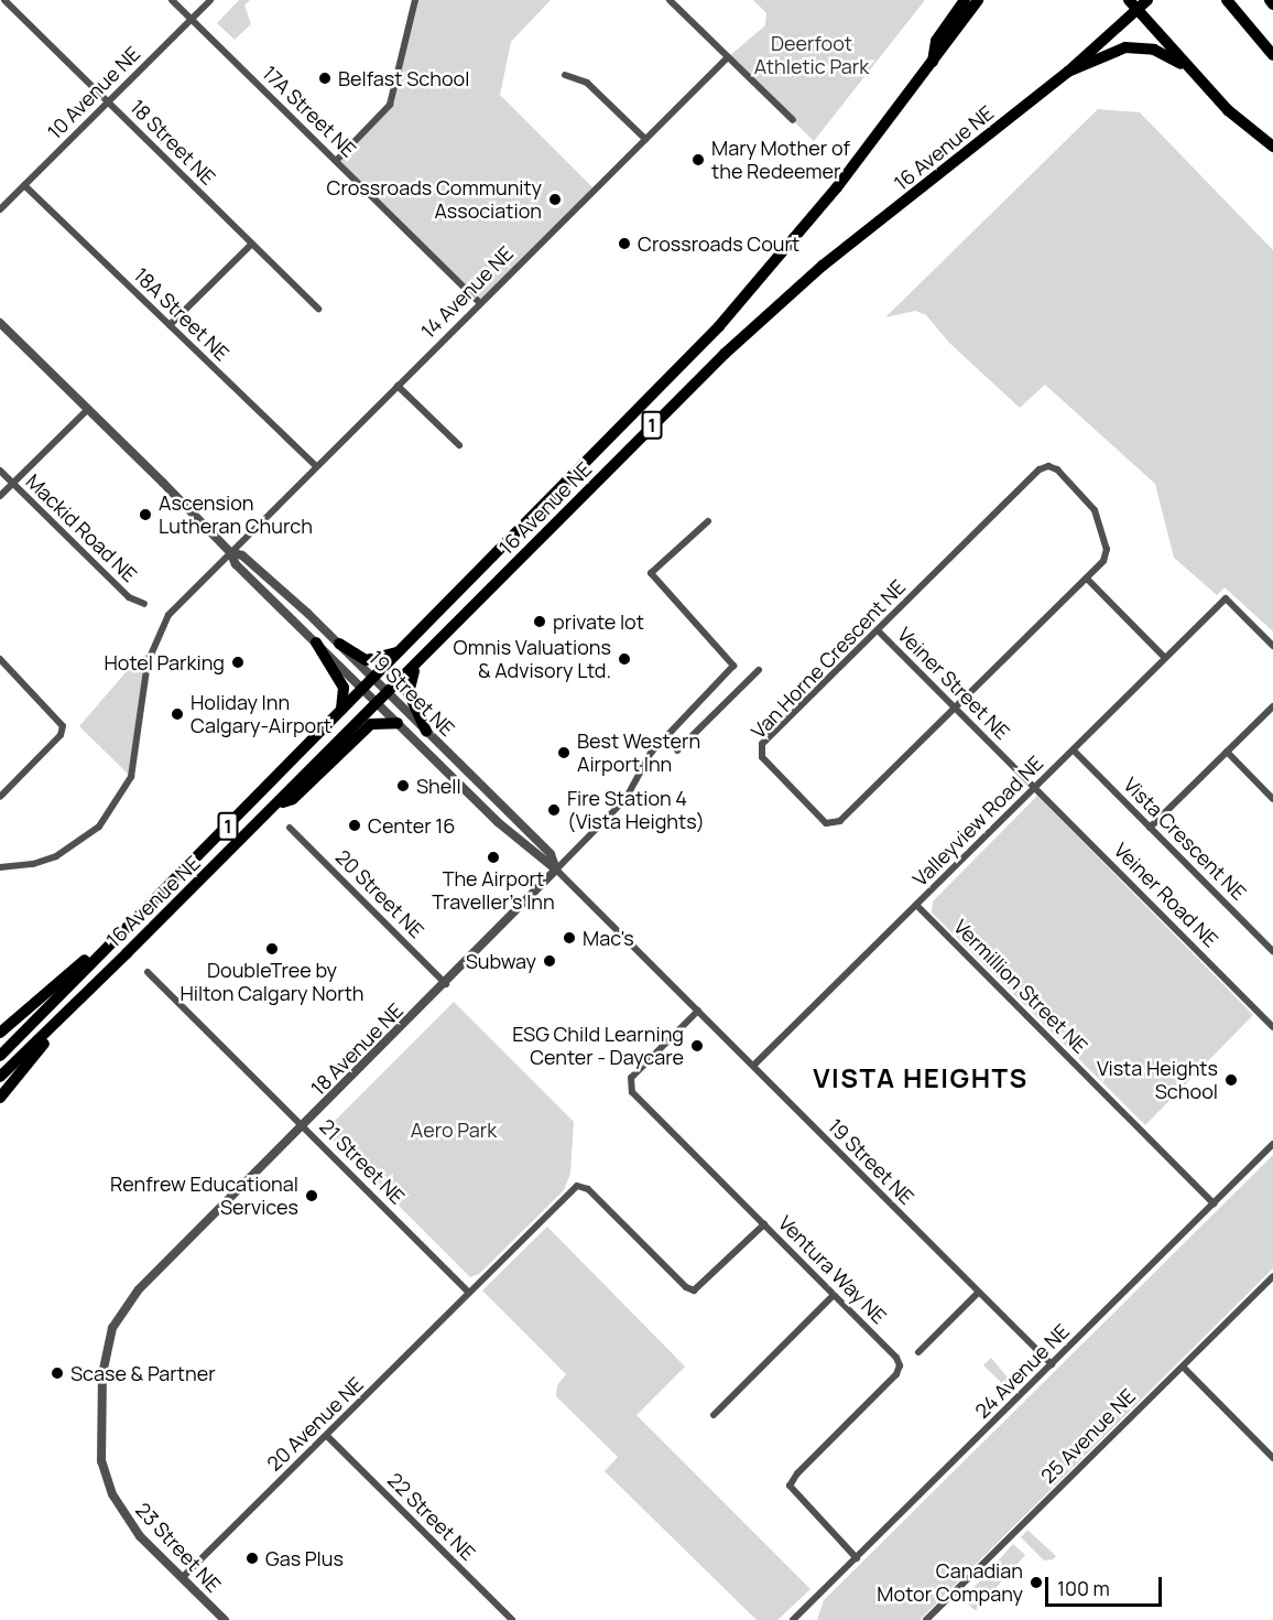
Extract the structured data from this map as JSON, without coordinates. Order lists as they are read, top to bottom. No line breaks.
{"streets":{"highway":["16 Avenue NE","1"],"street":["10 Avenue NE","17A Street NE","18 Street NE","14 Avenue NE","18A Street NE","Mackid Road NE","Van Horne Crescent NE","Veiner Street NE","19 Street NE","Valleyview Road NE","Vista Crescent NE","20 Street NE","Veiner Road NE","Vermillion Street NE","18 Avenue NE","21 Street NE","Ventura Way NE","24 Avenue NE","20 Avenue NE","25 Avenue NE","22 Street NE","23 Street NE"]},"crossings":[["10 Avenue NE","17A Street NE"],["10 Avenue NE","18 Street NE"],["10 Avenue NE","18A Street NE"],["17A Street NE","14 Avenue NE"],["16 Avenue NE","19 Street NE"],["14 Avenue NE","18A Street NE"],["14 Avenue NE","19 Street NE"],["Van Horne Crescent NE","Veiner Street NE"],["Veiner Street NE","Valleyview Road NE"],["Veiner Street NE","Veiner Road NE"],["19 Street NE","Valleyview Road NE"],["19 Street NE","18 Avenue NE"],["19 Street NE","Ventura Way NE"],["19 Street NE","24 Avenue NE"],["Valleyview Road NE","Vista Crescent NE"],["Valleyview Road NE","Veiner Road NE"],["Valleyview Road NE","Vermillion Street NE"],["20 Street NE","18 Avenue NE"],["Vermillion Street NE","24 Avenue NE"],["18 Avenue NE","21 Street NE"],["18 Avenue NE","23 Street NE"],["21 Street NE","20 Avenue NE"],["Ventura Way NE","24 Avenue NE"],["Ventura Way NE","20 Avenue NE"],["20 Avenue NE","22 Street NE"],["20 Avenue NE","23 Street NE"]],"districts":["VISTA HEIGHTS"],"parks":["Deerfoot Athletic Park","Aero Park"],"places":["Belfast School","Mary Mother of the Redeemer","Crossroads Community Association","Crossroads Court","Ascension Lutheran Church","private lot","Omnis Valuations & Advisory Ltd.","Hotel Parking","Holiday Inn Calgary-Airport","Best Western Airport Inn","Shell","Fire Station 4 (Vista Heights)","Center 16","The Airport Traveller's Inn","Mac's","DoubleTree by Hilton Calgary North","Subway","ESG Child Learning Center - Daycare","Vista Heights School","Renfrew Educational Services","Scase & Partner","Gas Plus","Canadian Motor Company"],"scale_bar":"100 m"}
